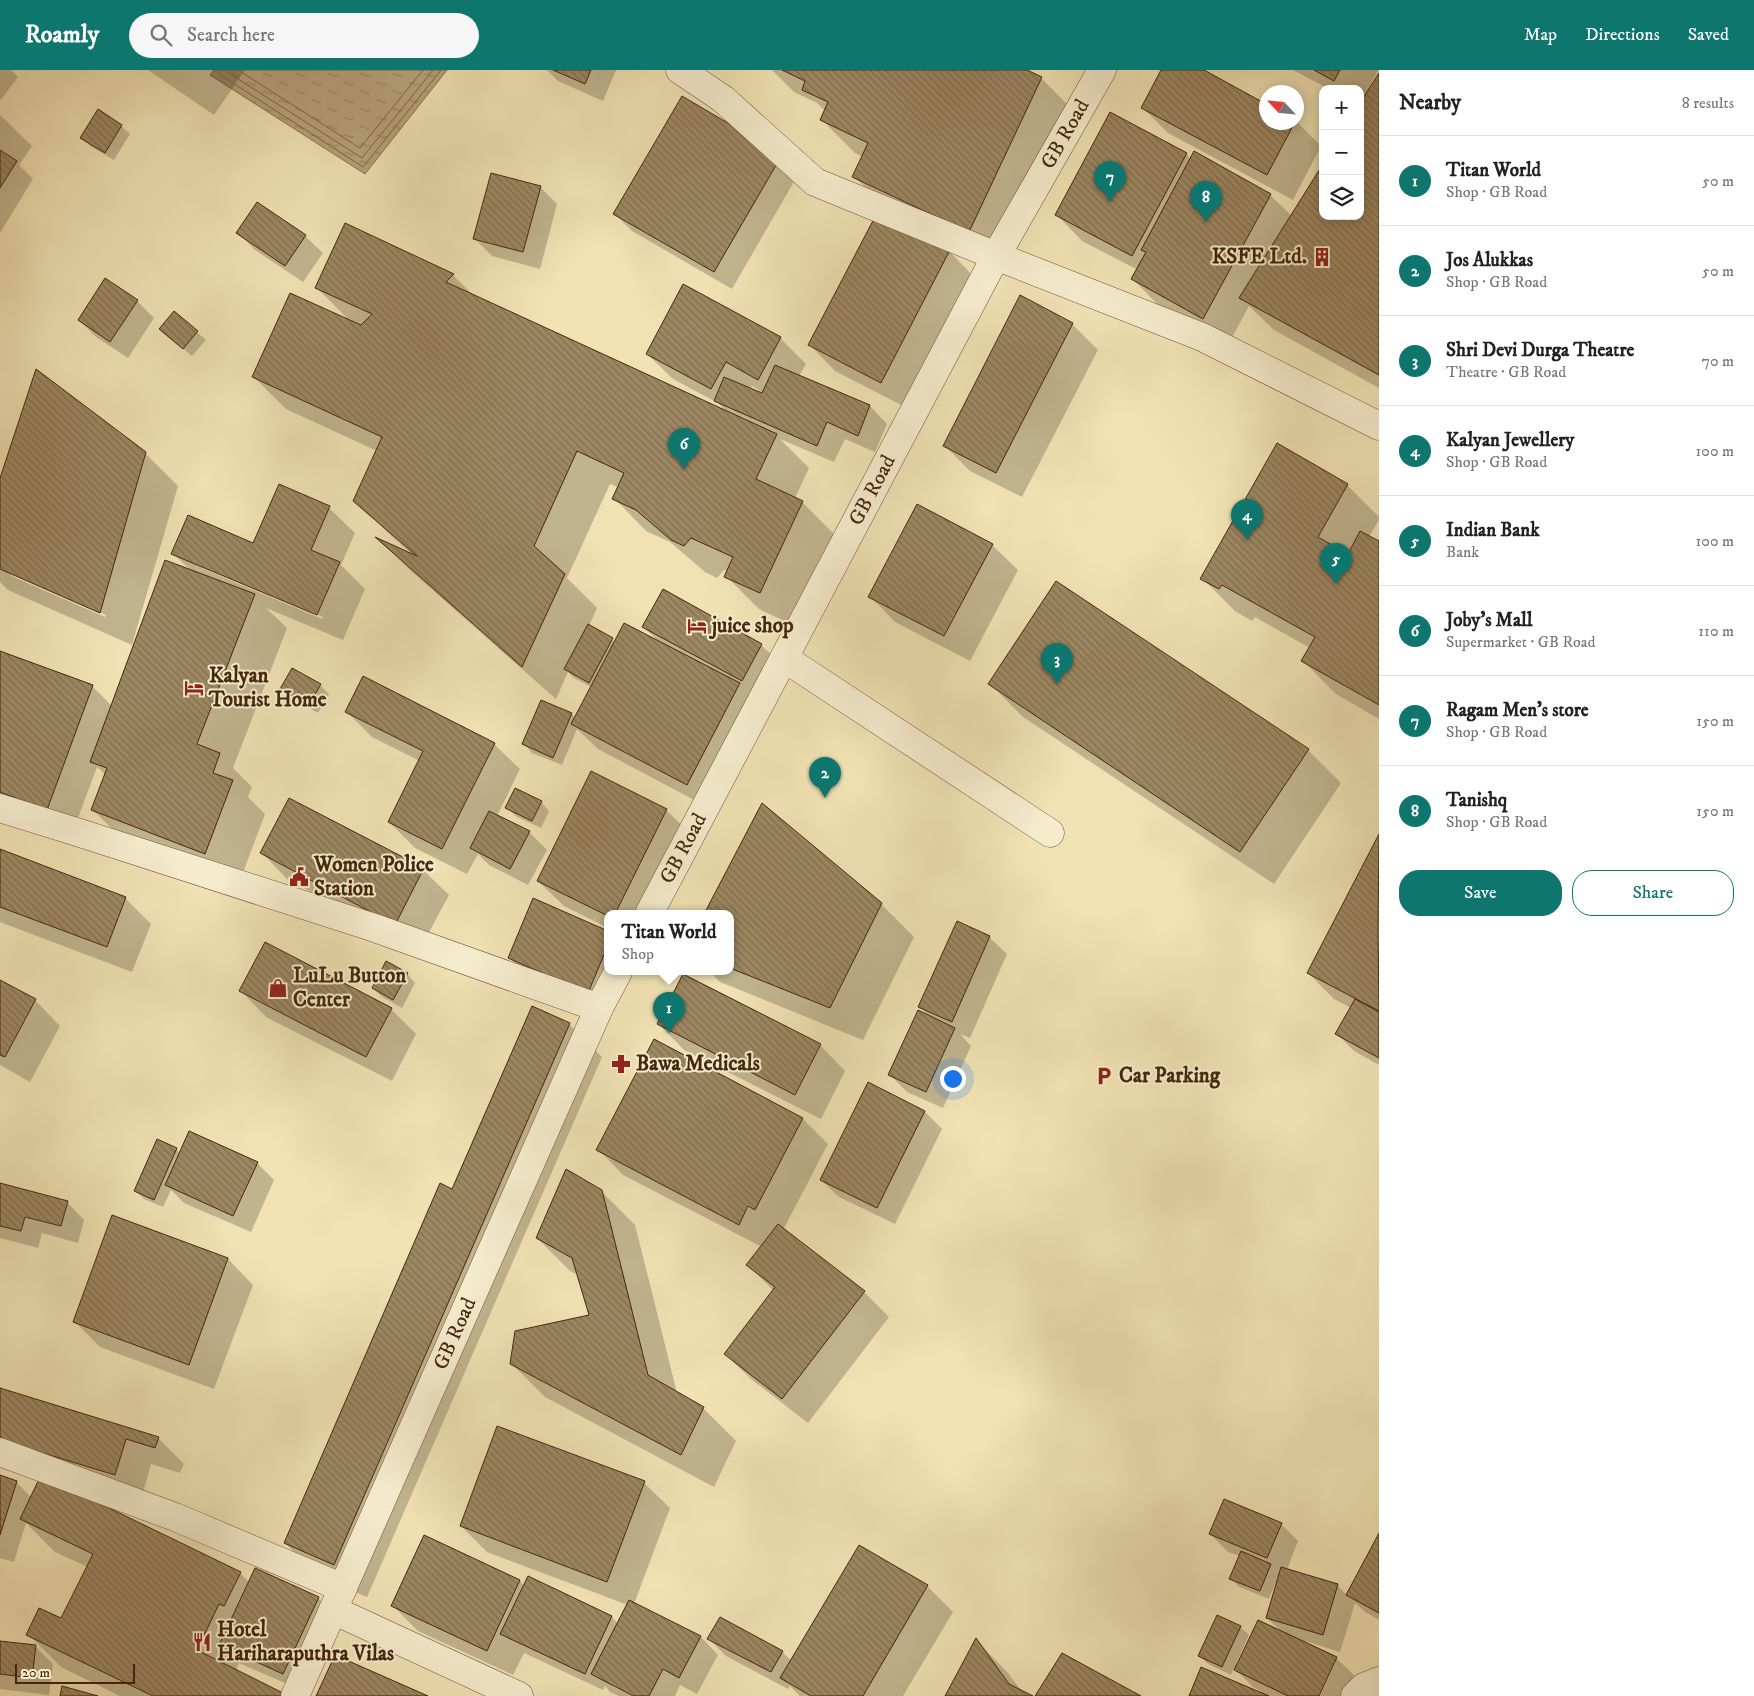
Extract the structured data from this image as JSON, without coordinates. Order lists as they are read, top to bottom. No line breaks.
{"streets":{"street":["GB Road"]},"places":{"building":["KSFE Ltd."],"hotel":["juice shop","Kalyan Tourist Home"],"public building":["Women Police Station"],"shop":["LuLu Button Center"],"pharmacy":["Bawa Medicals"],"parking":["Car Parking"],"restaurant":["Hotel Hariharaputhra Vilas"]},"scale_bar":"20 m","north":"top left","page":{"header":"Roamly","search":"Search here","nav":["Map","Directions","Saved"],"heading":["Nearby","8 results"],"map_buttons":["+","−"],"list":[{"mark":"1","name":"Titan World","note":"Shop · GB Road","value":"50 m"},{"mark":"2","name":"Jos Alukkas","note":"Shop · GB Road","value":"50 m"},{"mark":"3","name":"Shri Devi Durga Theatre","note":"Theatre · GB Road","value":"70 m"},{"mark":"4","name":"Kalyan Jewellery","note":"Shop · GB Road","value":"100 m"},{"mark":"5","name":"Indian Bank","note":"Bank","value":"100 m"},{"mark":"6","name":"Joby's Mall","note":"Supermarket · GB Road","value":"110 m"},{"mark":"7","name":"Ragam Men's store","note":"Shop · GB Road","value":"150 m"},{"mark":"8","name":"Tanishq","note":"Shop · GB Road","value":"150 m"}],"pins":["7","8","6","4","5","3","2","1"],"buttons":["Save","Share"],"popup":["Titan World","Shop"],"scale":"20 m"}}
